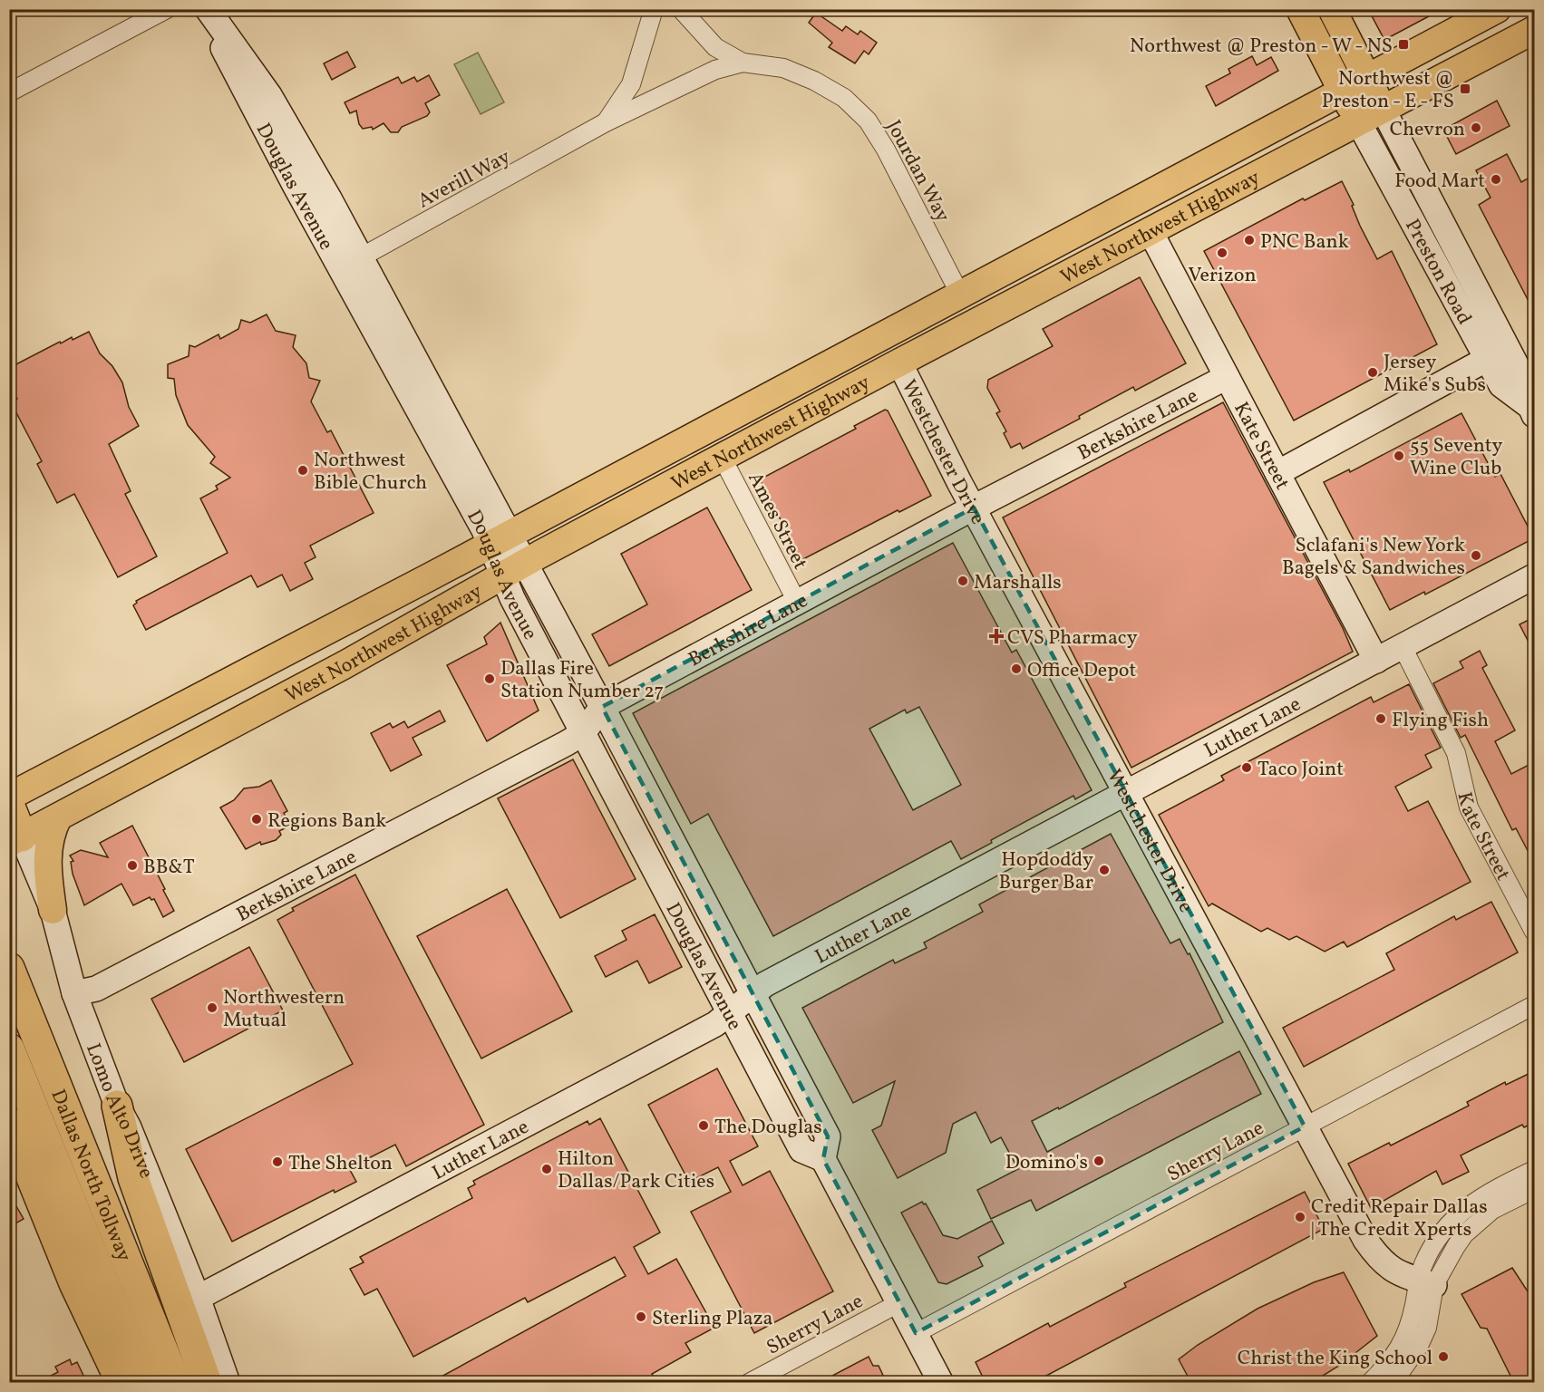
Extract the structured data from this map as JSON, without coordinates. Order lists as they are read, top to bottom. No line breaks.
{"streets":{"highway":["Dallas North Tollway"],"main road":["West Northwest Highway","Preston Road"],"street":["Jourdan Way","Averill Way","Douglas Avenue","Berkshire Lane","Kate Street","Westchester Drive","Ames Street","Luther Lane","Lomo Alto Drive","Sherry Lane"]},"crossings":[["Jourdan Way","Averill Way"],["Jourdan Way","West Northwest Highway"],["Averill Way","Douglas Avenue"],["Douglas Avenue","West Northwest Highway"],["Douglas Avenue","Berkshire Lane"],["Douglas Avenue","Luther Lane"],["West Northwest Highway","Preston Road"],["West Northwest Highway","Kate Street"],["West Northwest Highway","Westchester Drive"],["West Northwest Highway","Ames Street"],["West Northwest Highway","Lomo Alto Drive"],["Berkshire Lane","Kate Street"],["Berkshire Lane","Westchester Drive"],["Berkshire Lane","Ames Street"],["Berkshire Lane","Lomo Alto Drive"],["Kate Street","Luther Lane"],["Westchester Drive","Luther Lane"],["Westchester Drive","Sherry Lane"],["Luther Lane","Lomo Alto Drive"]],"places":{"transit":["Northwest @ Preston - W - NS","Northwest @ Preston - E - FS"],"other":["Chevron","Food Mart","PNC Bank","Verizon","Jersey Mike's Subs","55 Seventy Wine Club","Northwest Bible Church","Sclafani's New York Bagels & Sandwiches","Marshalls","Office Depot","Dallas Fire Station Number 27","Flying Fish","Taco Joint","Regions Bank","BB&T","Hopdoddy Burger Bar","Northwestern Mutual","The Douglas","Domino's","The Shelton","Hilton Dallas/Park Cities","Credit Repair Dallas | The Credit Xperts","Sterling Plaza","Christ the King School"],"health":["CVS Pharmacy"]}}
